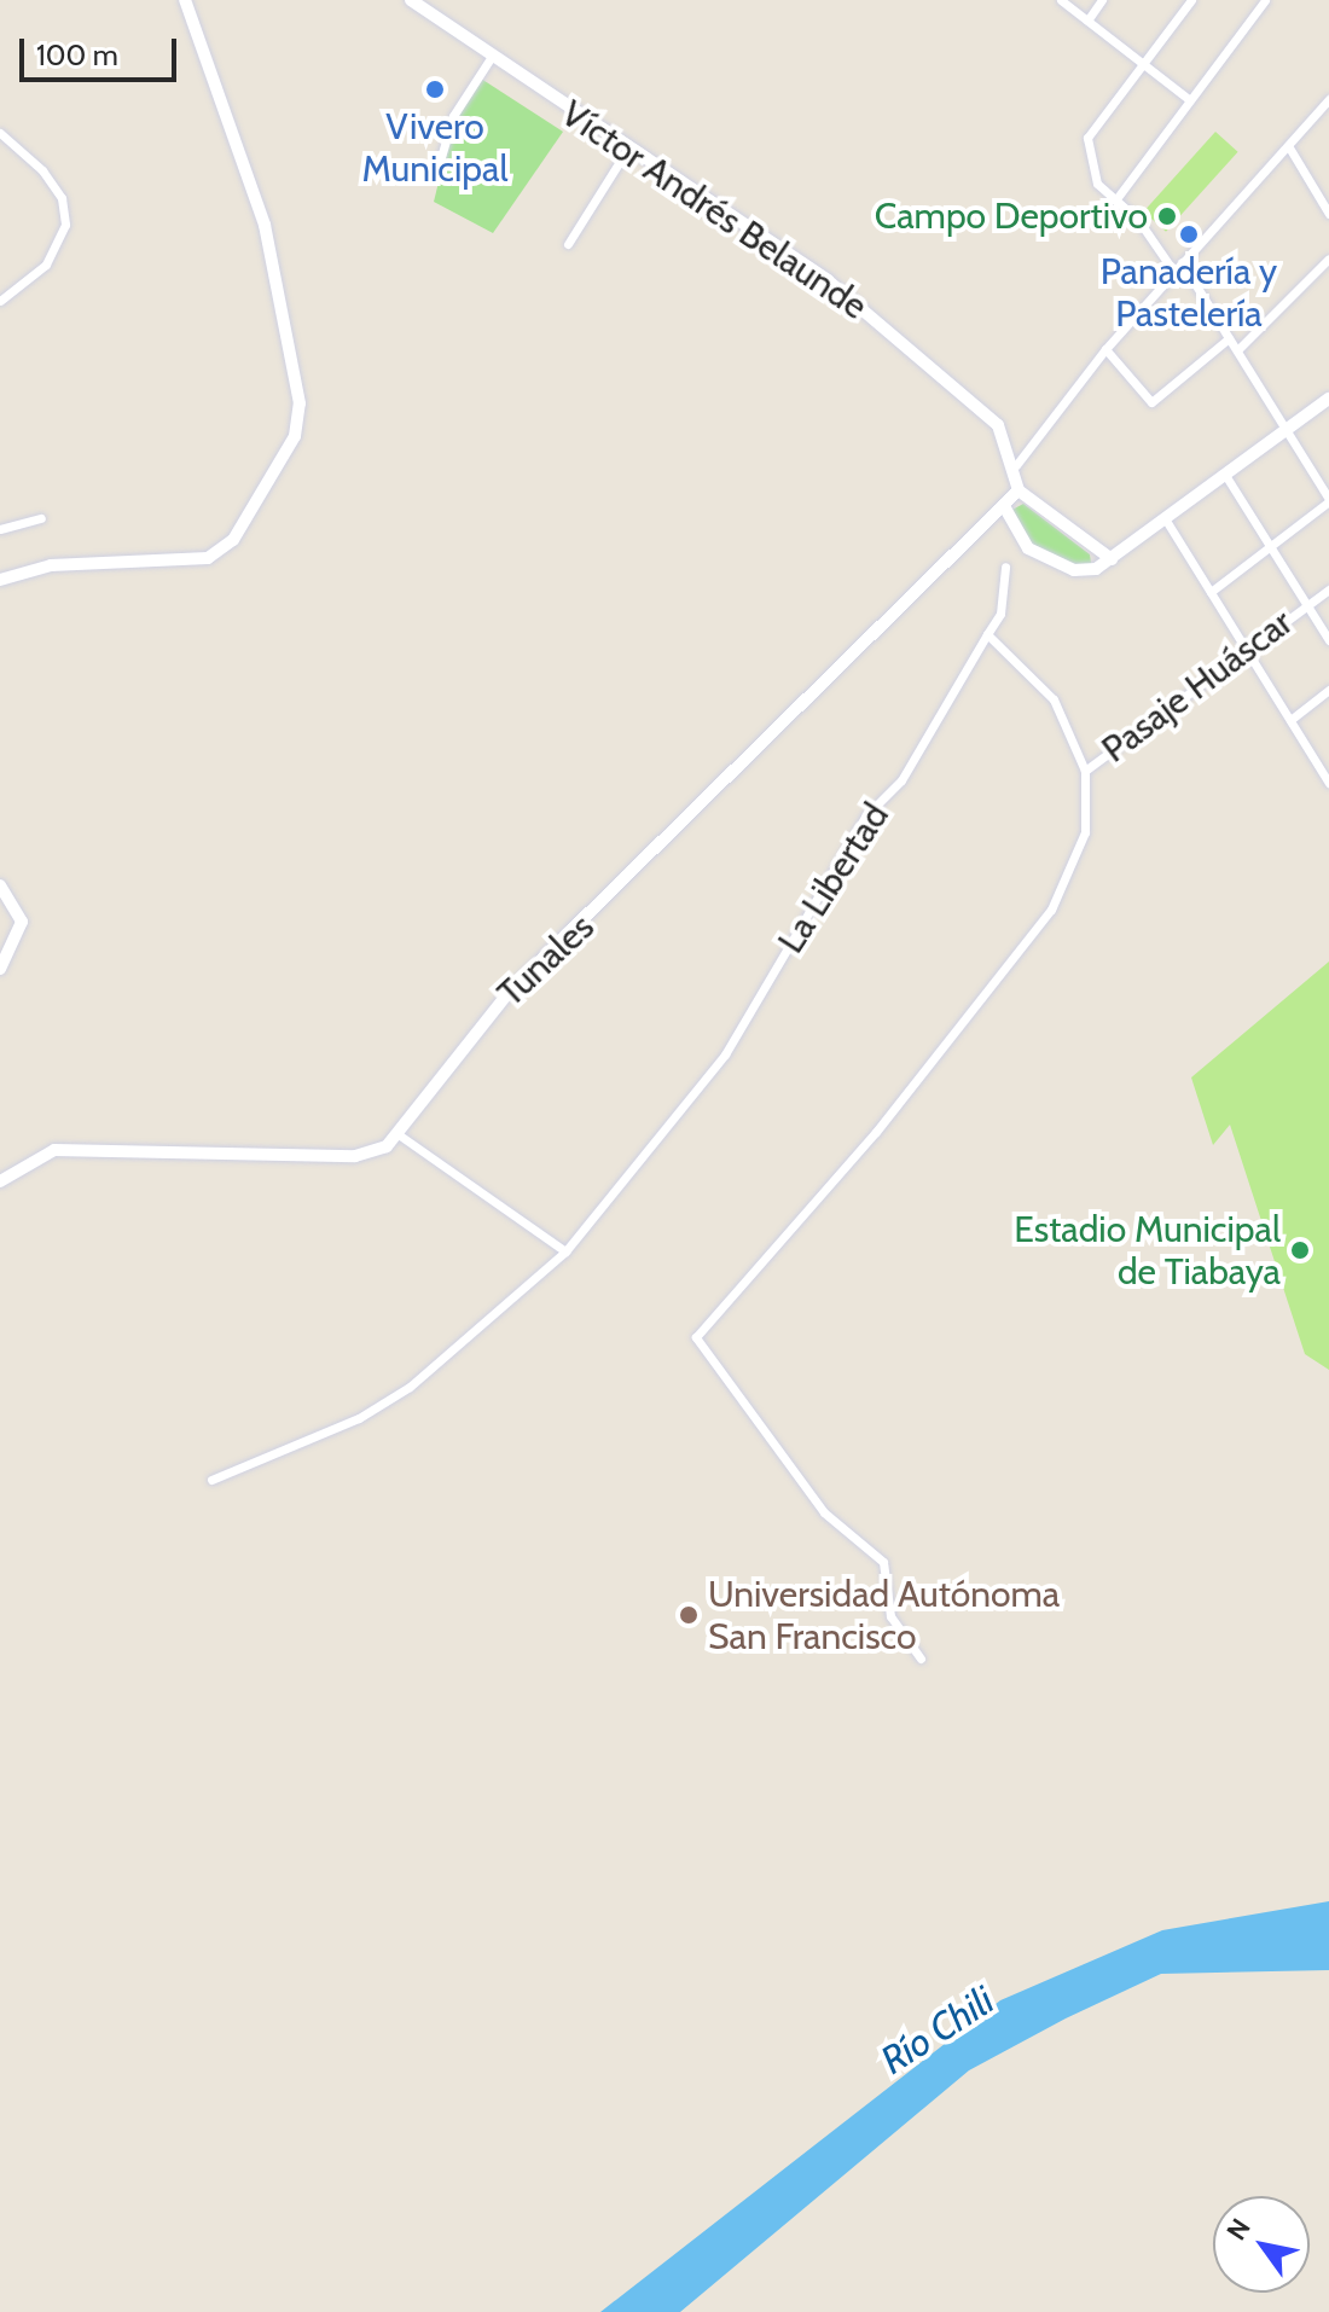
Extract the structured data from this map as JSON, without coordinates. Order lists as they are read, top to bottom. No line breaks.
{"streets":{"street":["Víctor Andrés Belaunde","Pasaje Huáscar","La Libertad","Tunales"]},"crossings":[["Víctor Andrés Belaunde","Tunales"]],"water":["Río Chili"],"places":["Vivero Municipal","Campo Deportivo","Panadería y Pastelería","Estadio Municipal de Tiabaya","Universidad Autónoma San Francisco"],"scale_bar":"100 m","north":"top left"}
